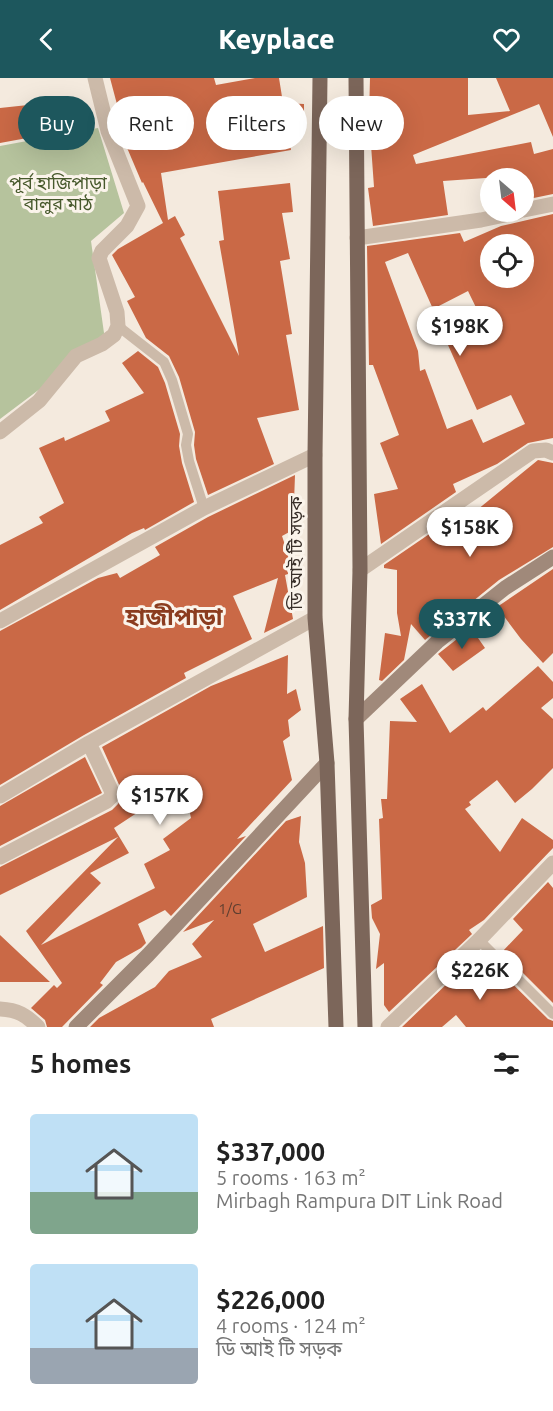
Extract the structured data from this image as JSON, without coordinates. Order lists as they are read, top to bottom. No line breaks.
{"streets":{"main road":["ডি আই টি সড়ক"]},"districts":["হাজীপাড়া"],"parks":["পূর্ব হাজিপাড়া বালুর মাঠ"],"house_numbers":["1/G"],"north":"bottom right","page":{"header":"Keyplace","chip":["Buy","Rent","Filters","New"],"price":["$198K","$158K","$337K","$157K","$226K"],"heading":"5 homes","list":[{"name":"$337,000","note":"5 rooms · 163 m² · Mirbagh Rampura DIT Link Road"},{"name":"$226,000","note":"4 rooms · 124 m² · ডি আই টি সড়ক"}]}}
